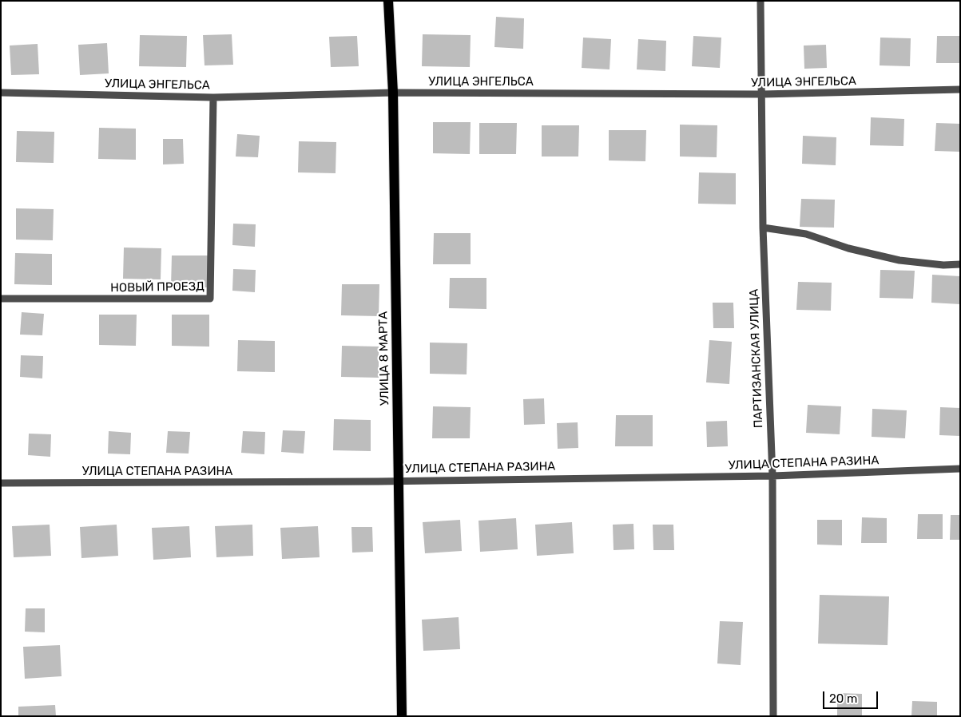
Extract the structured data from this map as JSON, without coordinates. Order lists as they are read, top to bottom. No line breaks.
{"streets":{"main road":["УЛИЦА 8 МАРТА"],"street":["УЛИЦА ЭНГЕЛЬСА","НОВЫЙ ПРОЕЗД","ПАРТИЗАНСКАЯ УЛИЦА","УЛИЦА СТЕПАНА РАЗИНА"]},"crossings":[["УЛИЦА ЭНГЕЛЬСА","НОВЫЙ ПРОЕЗД"],["УЛИЦА ЭНГЕЛЬСА","УЛИЦА 8 МАРТА"],["УЛИЦА ЭНГЕЛЬСА","ПАРТИЗАНСКАЯ УЛИЦА"],["УЛИЦА 8 МАРТА","УЛИЦА СТЕПАНА РАЗИНА"],["ПАРТИЗАНСКАЯ УЛИЦА","УЛИЦА СТЕПАНА РАЗИНА"]],"scale_bar":"20 m"}
